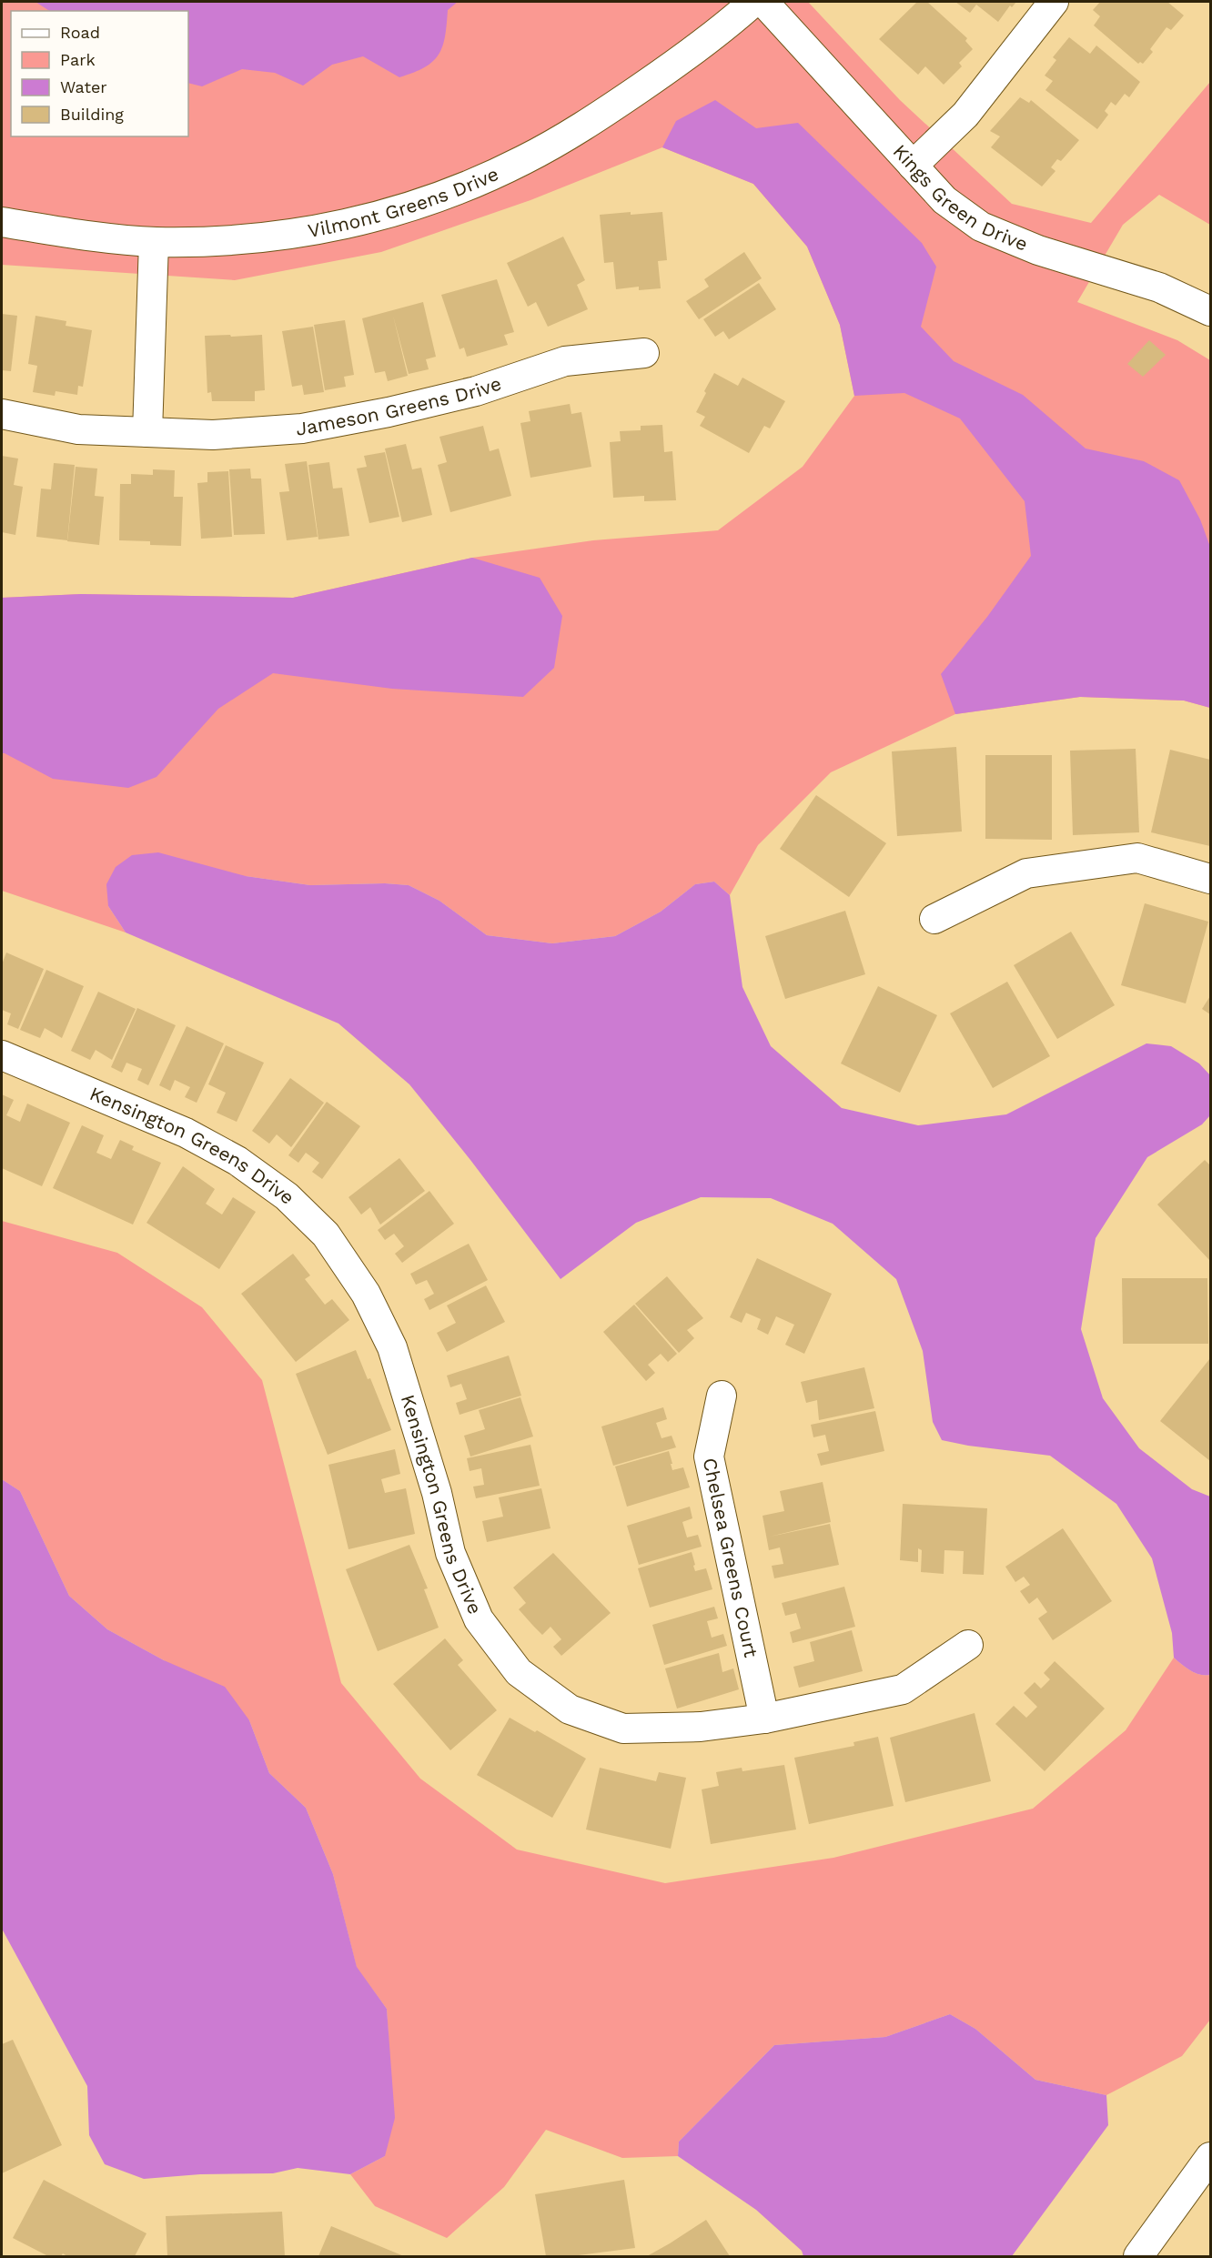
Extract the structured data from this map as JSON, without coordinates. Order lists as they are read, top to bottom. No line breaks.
{"streets":{"street":["Kings Green Drive","Vilmont Greens Drive","Jameson Greens Drive","Kensington Greens Drive","Chelsea Greens Court"]},"crossings":[["Kensington Greens Drive","Chelsea Greens Court"]],"legend":["Road","Park","Water","Building"]}
